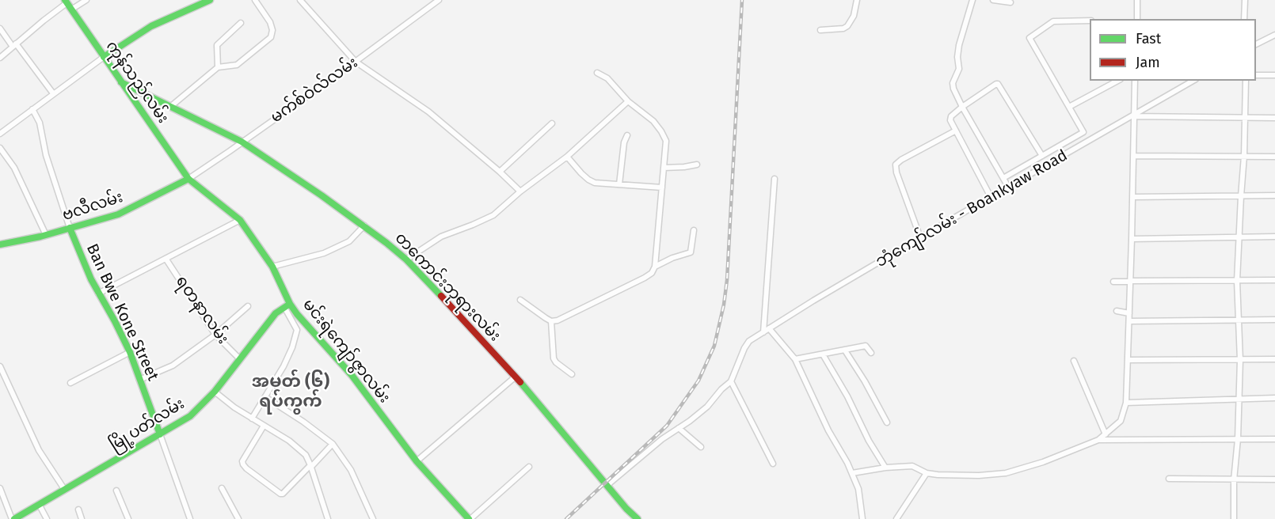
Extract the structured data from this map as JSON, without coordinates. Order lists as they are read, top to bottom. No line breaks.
{"streets":{"street":["ကုန်သည်လမ်း","မက်စ်ဝဲလ်လမ်း","ဗလီလမ်း","ဘုံကျော်လမ်း - Boankyaw Road","တကောင်းဘုရားလမ်း","ရတနာလမ်း","Ban Bwe Kone Street","မင်းရဲကျော်ဇွာလမ်း","မြို့ပတ်လမ်း"]},"crossings":[["ကုန်သည်လမ်း","မက်စ်ဝဲလ်လမ်း"],["ကုန်သည်လမ်း","ဗလီလမ်း"],["ကုန်သည်လမ်း","တကောင်းဘုရားလမ်း"],["ကုန်သည်လမ်း","မင်းရဲကျော်ဇွာလမ်း"],["မက်စ်ဝဲလ်လမ်း","ဗလီလမ်း"],["မက်စ်ဝဲလ်လမ်း","တကောင်းဘုရားလမ်း"],["မက်စ်ဝဲလ်လမ်း","မင်းရဲကျော်ဇွာလမ်း"],["ဗလီလမ်း","Ban Bwe Kone Street"],["ဗလီလမ်း","မင်းရဲကျော်ဇွာလမ်း"],["ရတနာလမ်း","မြို့ပတ်လမ်း"],["Ban Bwe Kone Street","မြို့ပတ်လမ်း"],["မင်းရဲကျော်ဇွာလမ်း","မြို့ပတ်လမ်း"]],"districts":["အမှတ် (၆) ရပ်ကွက်"],"legend":["Fast","Jam"]}
